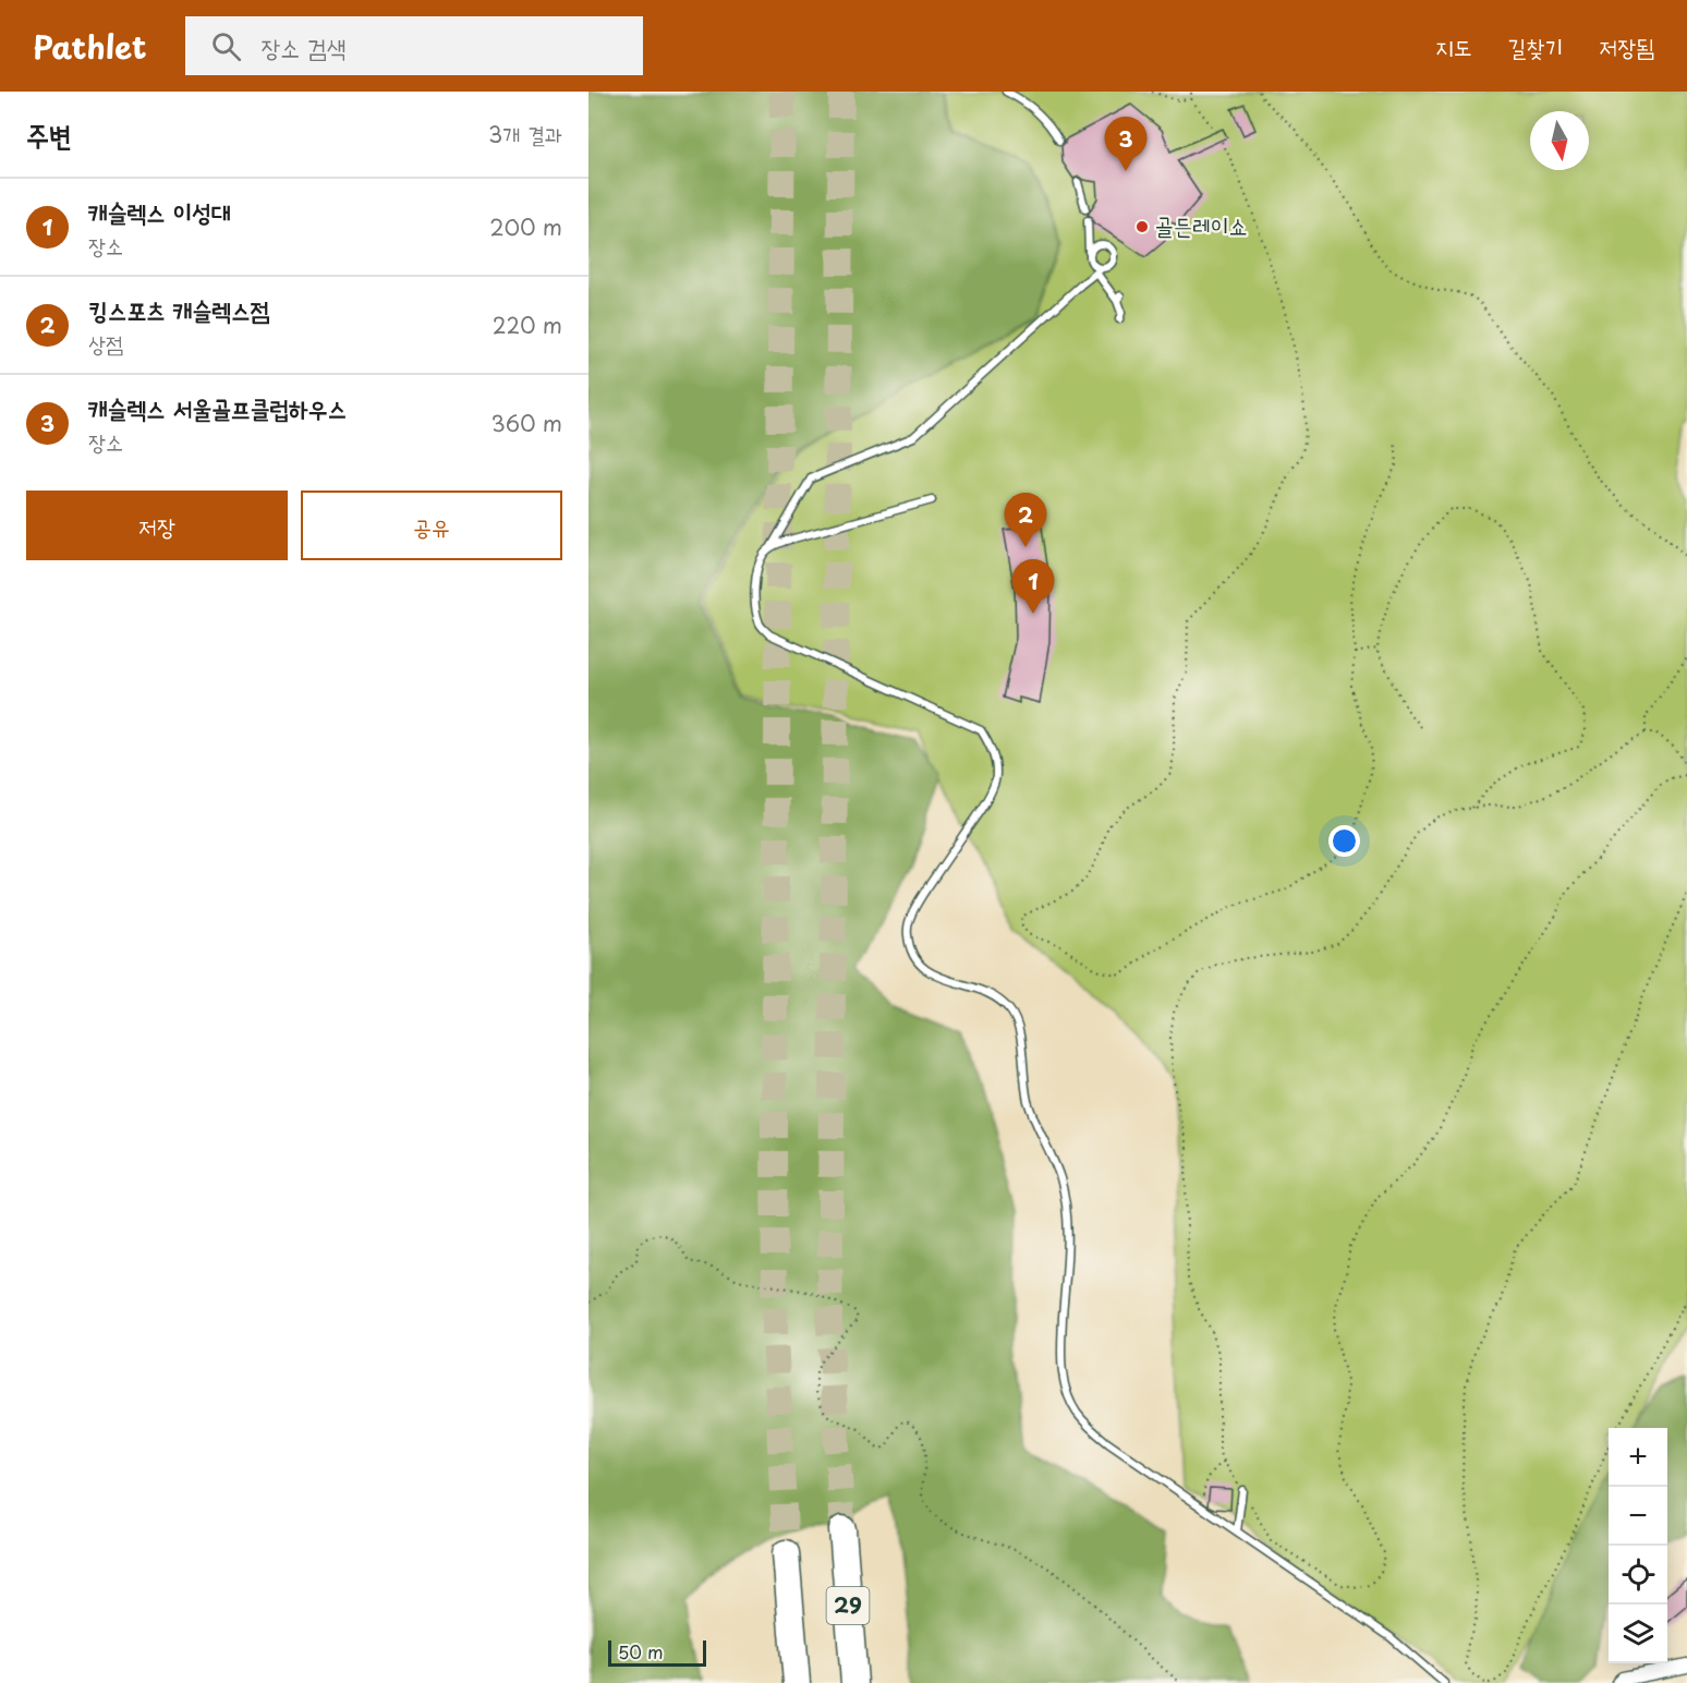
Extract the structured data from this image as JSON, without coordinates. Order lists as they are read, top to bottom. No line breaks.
{"streets":{"highway":["29"]},"places":["골든레이쇼"],"scale_bar":"50 m","north":"bottom","page":{"header":"Pathlet","search":"장소 검색","nav":["지도","길찾기","저장됨"],"heading":["주변","3개 결과"],"pins":["3","2","1"],"list":[{"mark":"1","name":"캐슬렉스 이성대","note":"장소","value":"200 m"},{"mark":"2","name":"킹스포츠 캐슬렉스점","note":"상점","value":"220 m"},{"mark":"3","name":"캐슬렉스 서울골프클럽하우스","note":"장소","value":"360 m"}],"buttons":["저장","공유"],"map_buttons":["+","−"],"scale":"50 m"}}
